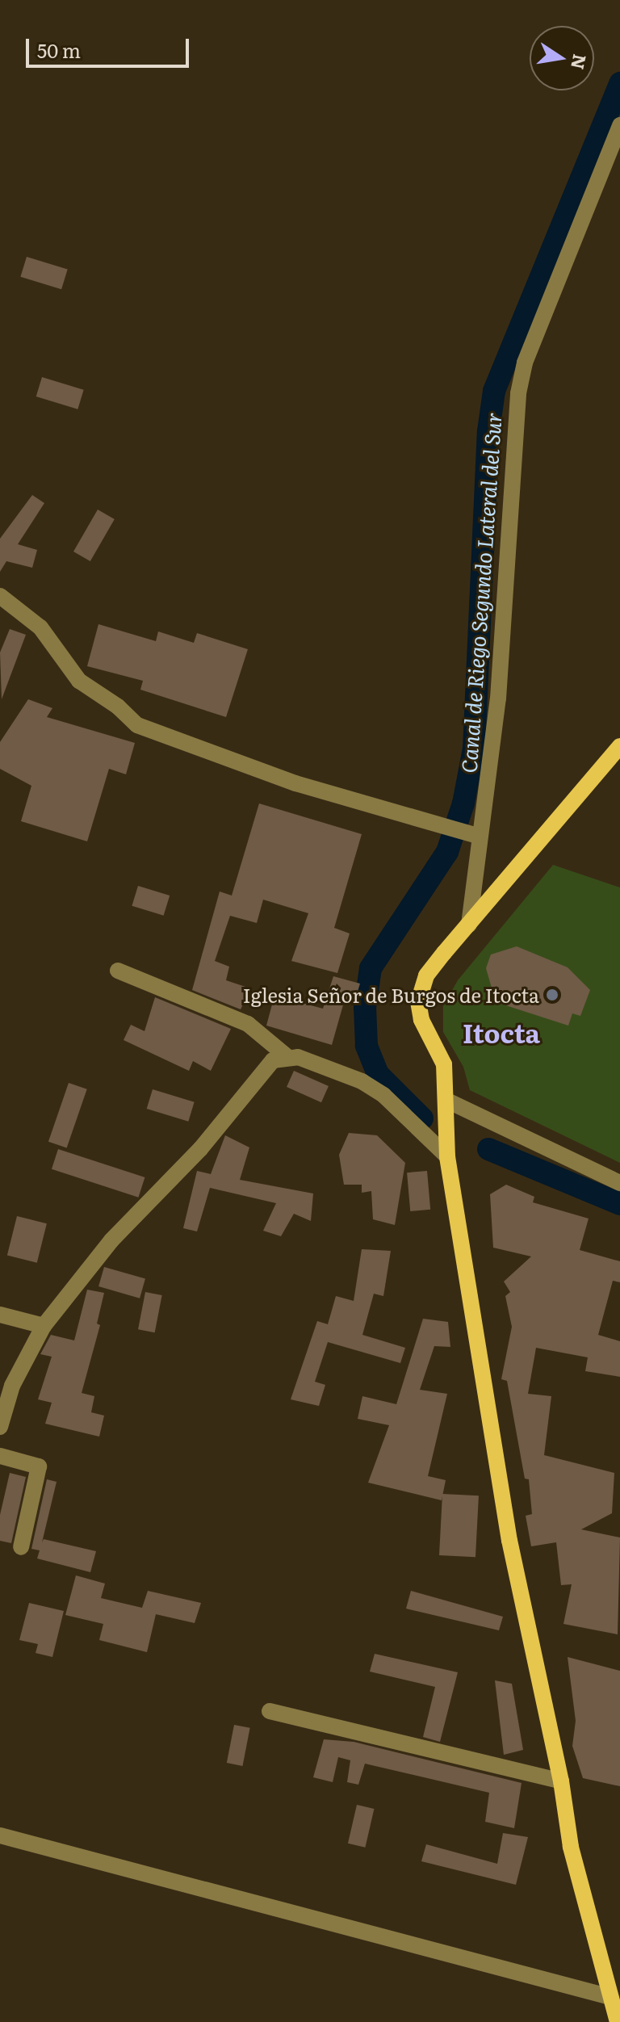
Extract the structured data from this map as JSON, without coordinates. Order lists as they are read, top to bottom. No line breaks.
{"districts":["Itocta"],"water":["Canal de Riego Segundo Lateral del Sur"],"places":["Iglesia Señor de Burgos de Itocta"],"scale_bar":"50 m","north":"right"}
